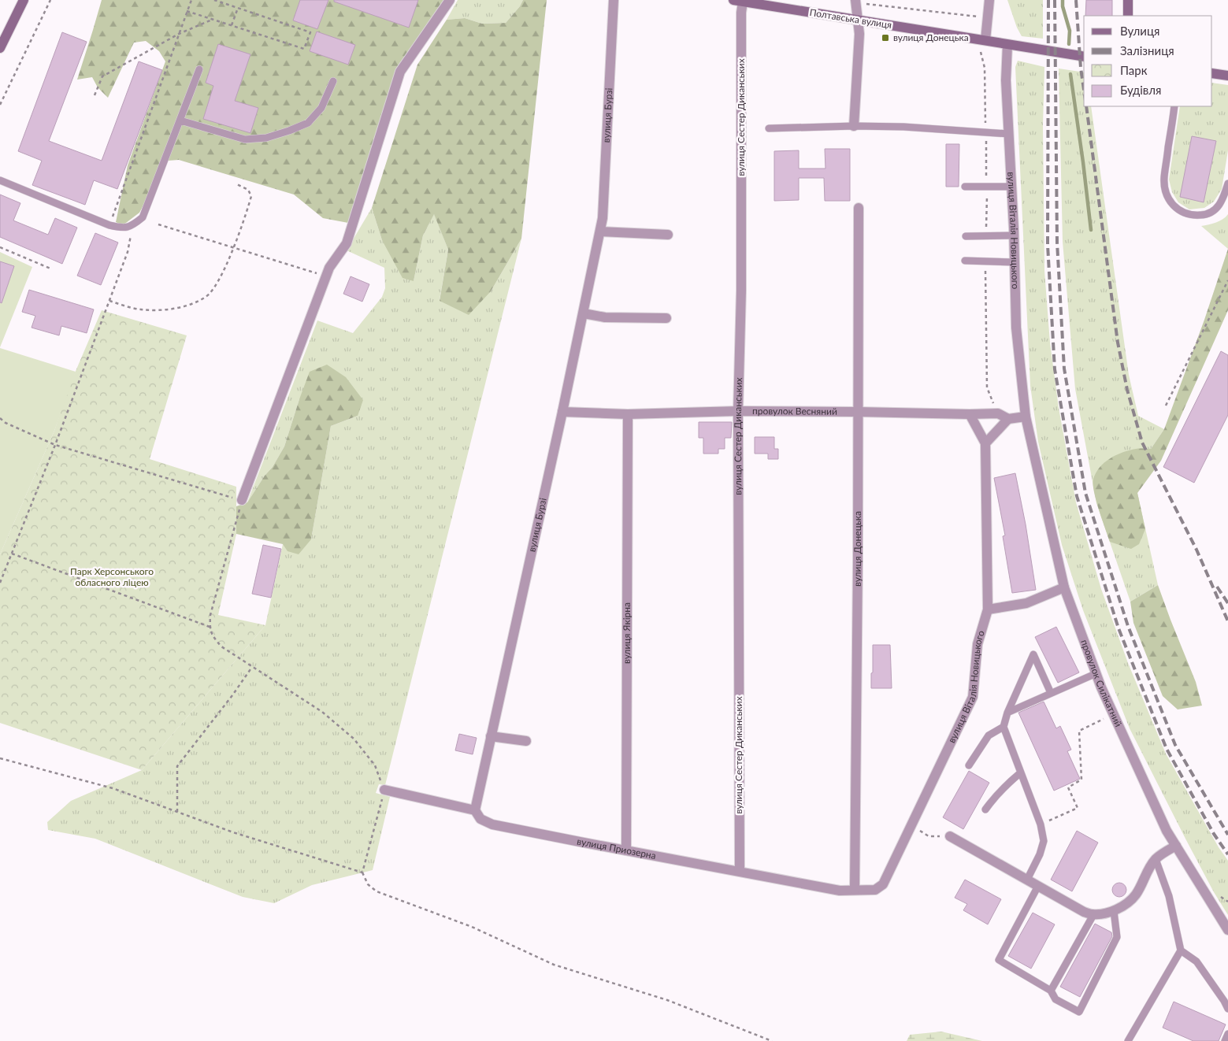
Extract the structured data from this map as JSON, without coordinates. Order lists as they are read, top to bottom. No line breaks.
{"streets":{"main road":["Полтавська вулиця"],"street":["вулиця Бурзі","вулиця Сестер Диканських","вулиця Віталія Новицького","провулок Весняний","вулиця Донецька","вулиця Якірна","провулок Силікатний","вулиця Приозерна"]},"crossings":[["Полтавська вулиця","вулиця Сестер Диканських"],["Полтавська вулиця","вулиця Віталія Новицького"],["вулиця Бурзі","провулок Весняний"],["вулиця Бурзі","вулиця Приозерна"],["вулиця Сестер Диканських","провулок Весняний"],["вулиця Сестер Диканських","вулиця Приозерна"],["вулиця Віталія Новицького","провулок Весняний"],["вулиця Віталія Новицького","вулиця Донецька"],["вулиця Віталія Новицького","провулок Силікатний"],["вулиця Віталія Новицького","вулиця Приозерна"],["провулок Весняний","вулиця Донецька"],["провулок Весняний","вулиця Якірна"],["провулок Весняний","провулок Силікатний"],["вулиця Донецька","вулиця Приозерна"],["вулиця Якірна","вулиця Приозерна"]],"parks":["Парк Херсонського обласного ліцею"],"places":{"transit":["вулиця Донецька"]},"legend":["Вулиця","Залізниця","Парк","Будівля"]}
